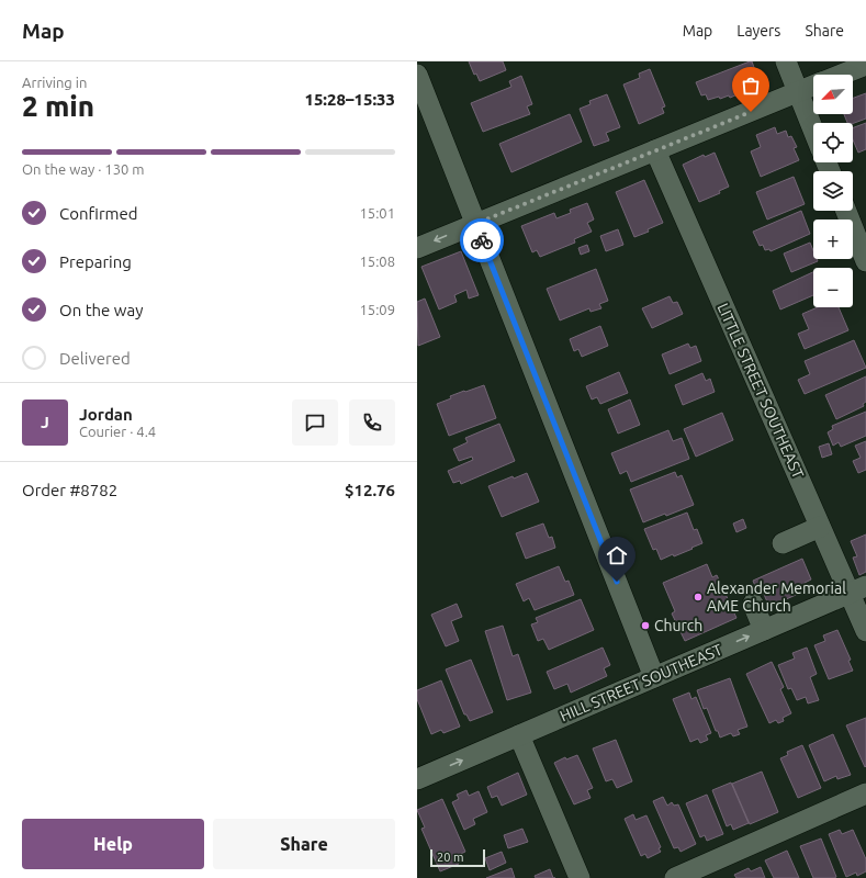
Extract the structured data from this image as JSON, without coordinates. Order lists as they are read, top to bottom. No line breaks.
{"streets":{"street":["LITTLE STREET SOUTHEAST","HILL STREET SOUTHEAST"]},"crossings":[["LITTLE STREET SOUTHEAST","HILL STREET SOUTHEAST"]],"one_way":["HILL STREET SOUTHEAST"],"places":["Alexander Memorial AME Church","Church"],"scale_bar":"20 m","north":"bottom left","page":{"header":"Map","nav":["Map","Layers","Share"],"heading":["2 min","Arriving in","15:28–15:33"],"panel":["Jordan","Courier · 4.4","Order #8782","$12.76"],"map_buttons":["+","−"],"bar":"On the way · 130 m","list":[["Confirmed","15:01"],["Preparing","15:08"],["On the way","15:09"],"Delivered"],"round":"J","buttons":["Help","Share"],"scale":"20 m"}}
